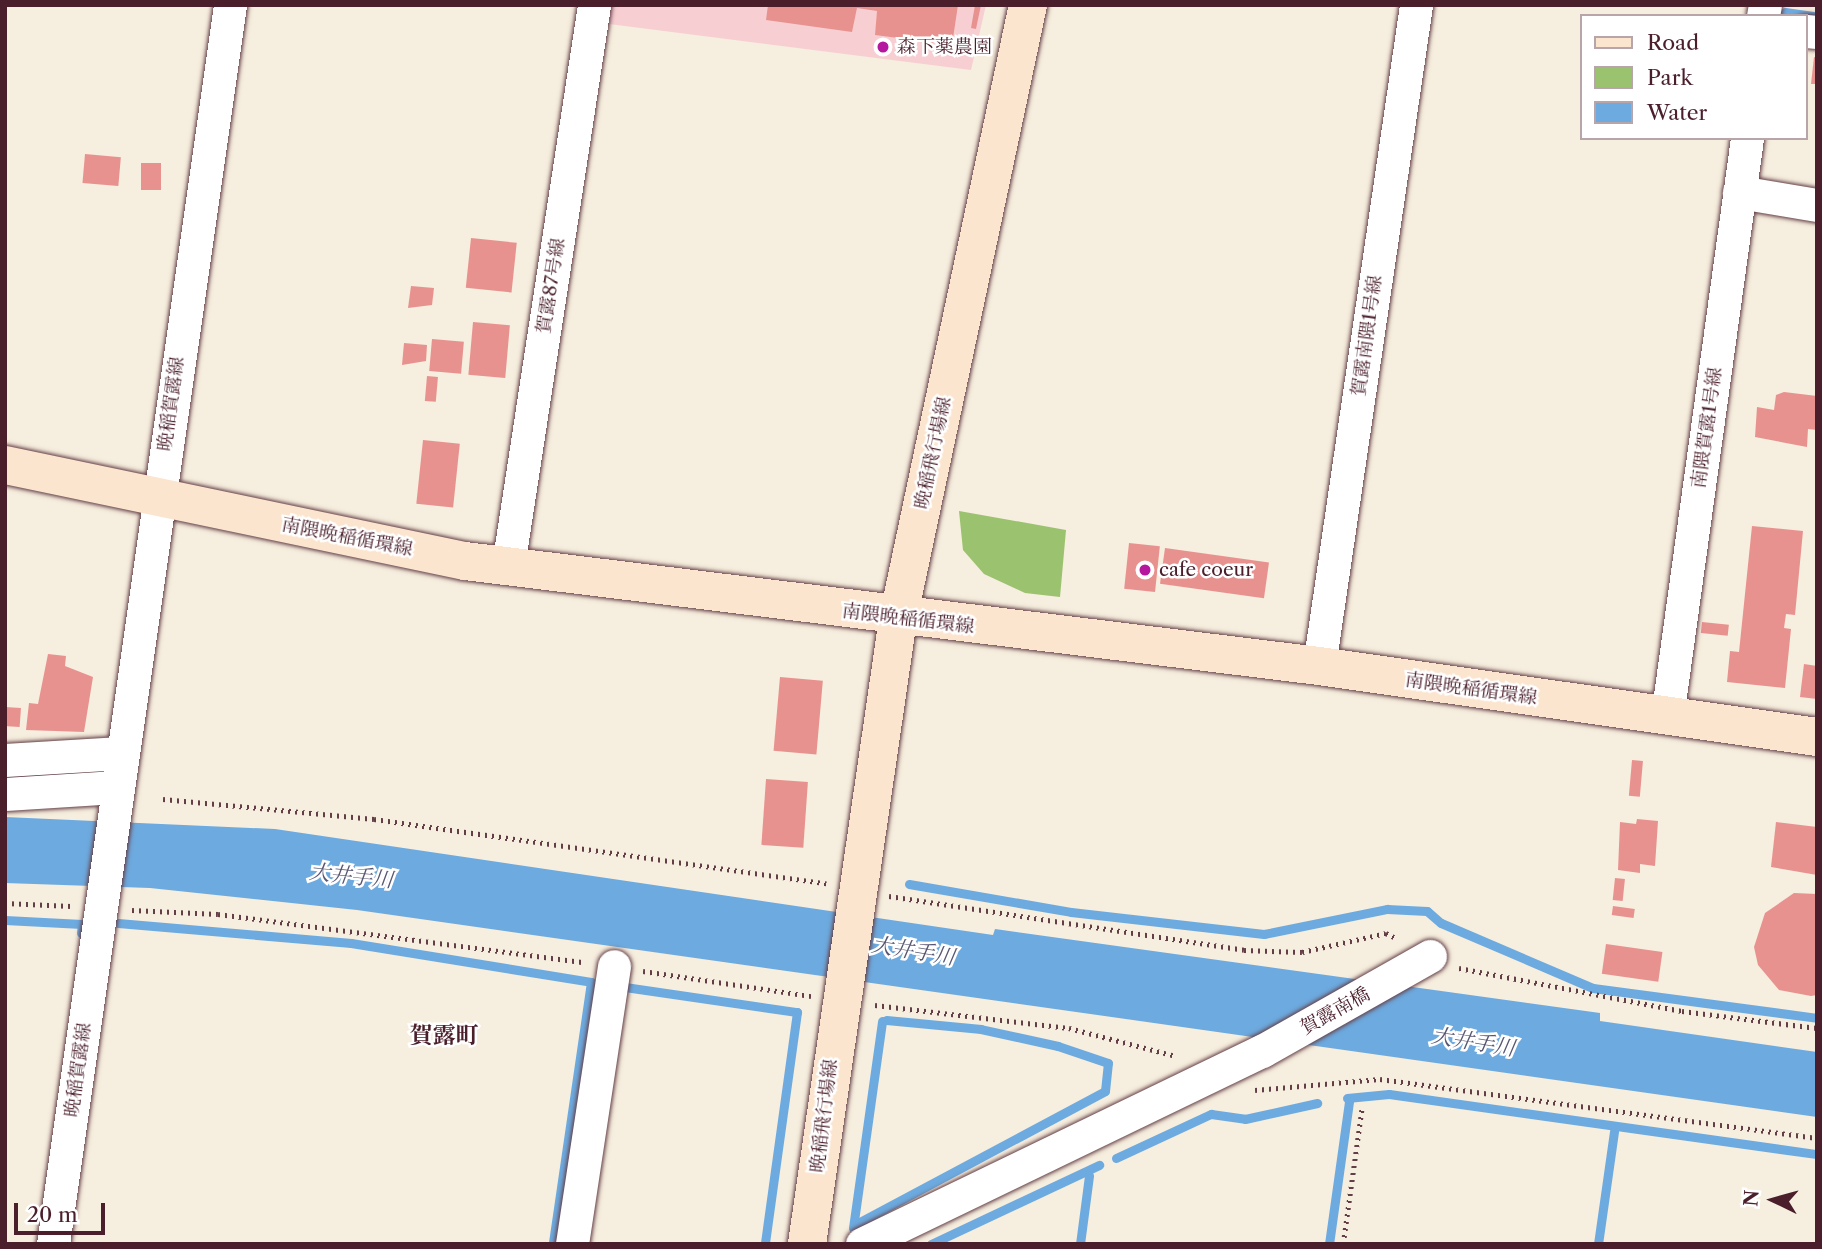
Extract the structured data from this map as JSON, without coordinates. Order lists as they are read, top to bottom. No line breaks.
{"streets":{"street":["賀露87号線","賀露南隈1号線","晩稲賀露線","南隈賀露1号線","晩稲飛行場線","南隈晩稲循環線","賀露南橋"]},"crossings":[["賀露87号線","南隈晩稲循環線"],["賀露南隈1号線","南隈晩稲循環線"],["晩稲賀露線","南隈晩稲循環線"],["南隈賀露1号線","南隈晩稲循環線"],["晩稲飛行場線","南隈晩稲循環線"]],"districts":["賀露町"],"water":["大井手川"],"places":["森下薬農園","cafe coeur"],"legend":["Road","Park","Water"],"scale_bar":"20 m","north":"left"}
